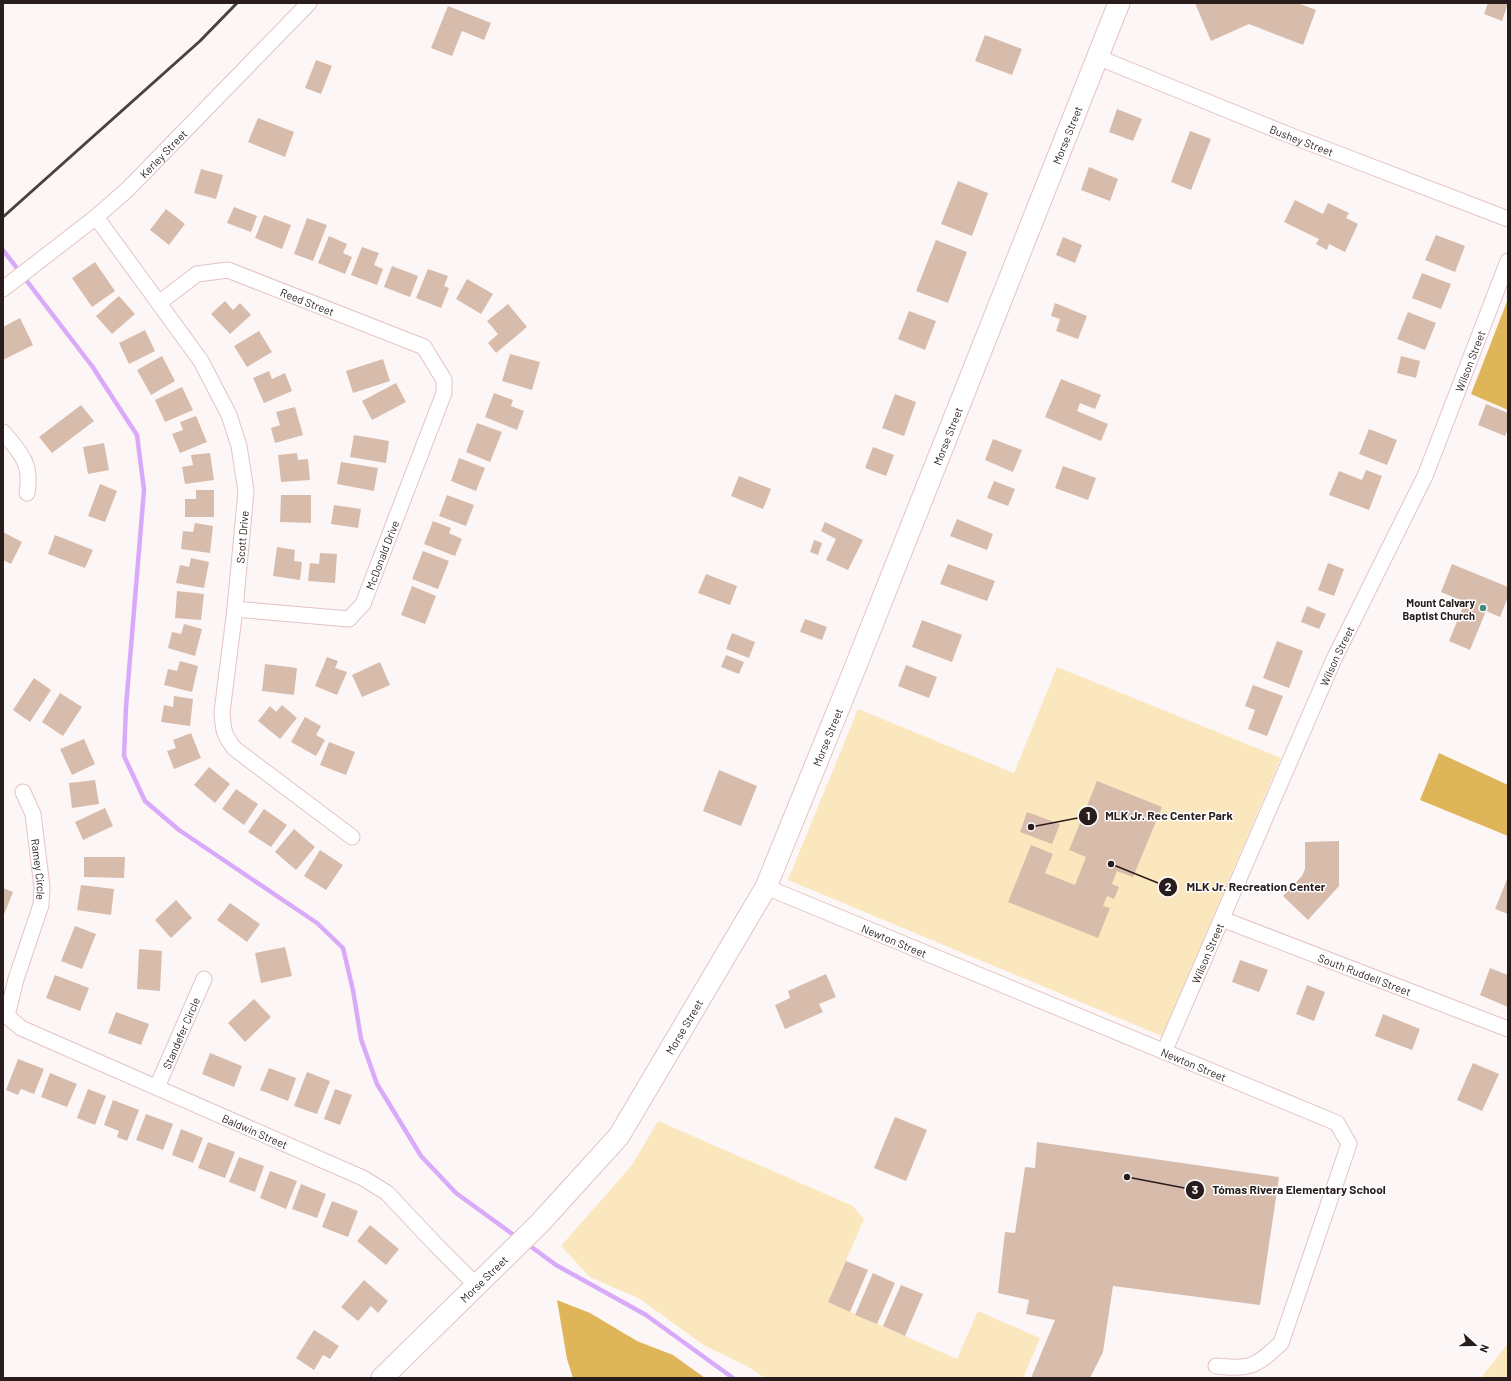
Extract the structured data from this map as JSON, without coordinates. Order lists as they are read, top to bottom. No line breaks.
{"streets":{"street":["Morse Street","Bushey Street","Kerley Street","Reed Street","Wilson Street","Scott Drive","McDonald Drive","Ramey Circle","Newton Street","South Ruddell Street","Standefer Circle","Baldwin Street"]},"crossings":[["Morse Street","Bushey Street"],["Morse Street","Newton Street"],["Morse Street","Baldwin Street"],["Kerley Street","Scott Drive"],["Reed Street","Scott Drive"],["Reed Street","McDonald Drive"],["Wilson Street","Newton Street"],["Wilson Street","South Ruddell Street"],["Scott Drive","McDonald Drive"],["Ramey Circle","Baldwin Street"],["Standefer Circle","Baldwin Street"]],"places":["Mount Calvary Baptist Church","MLK Jr. Rec Center Park","MLK Jr. Recreation Center","Tómas Rivera Elementary School"],"north":"right"}
